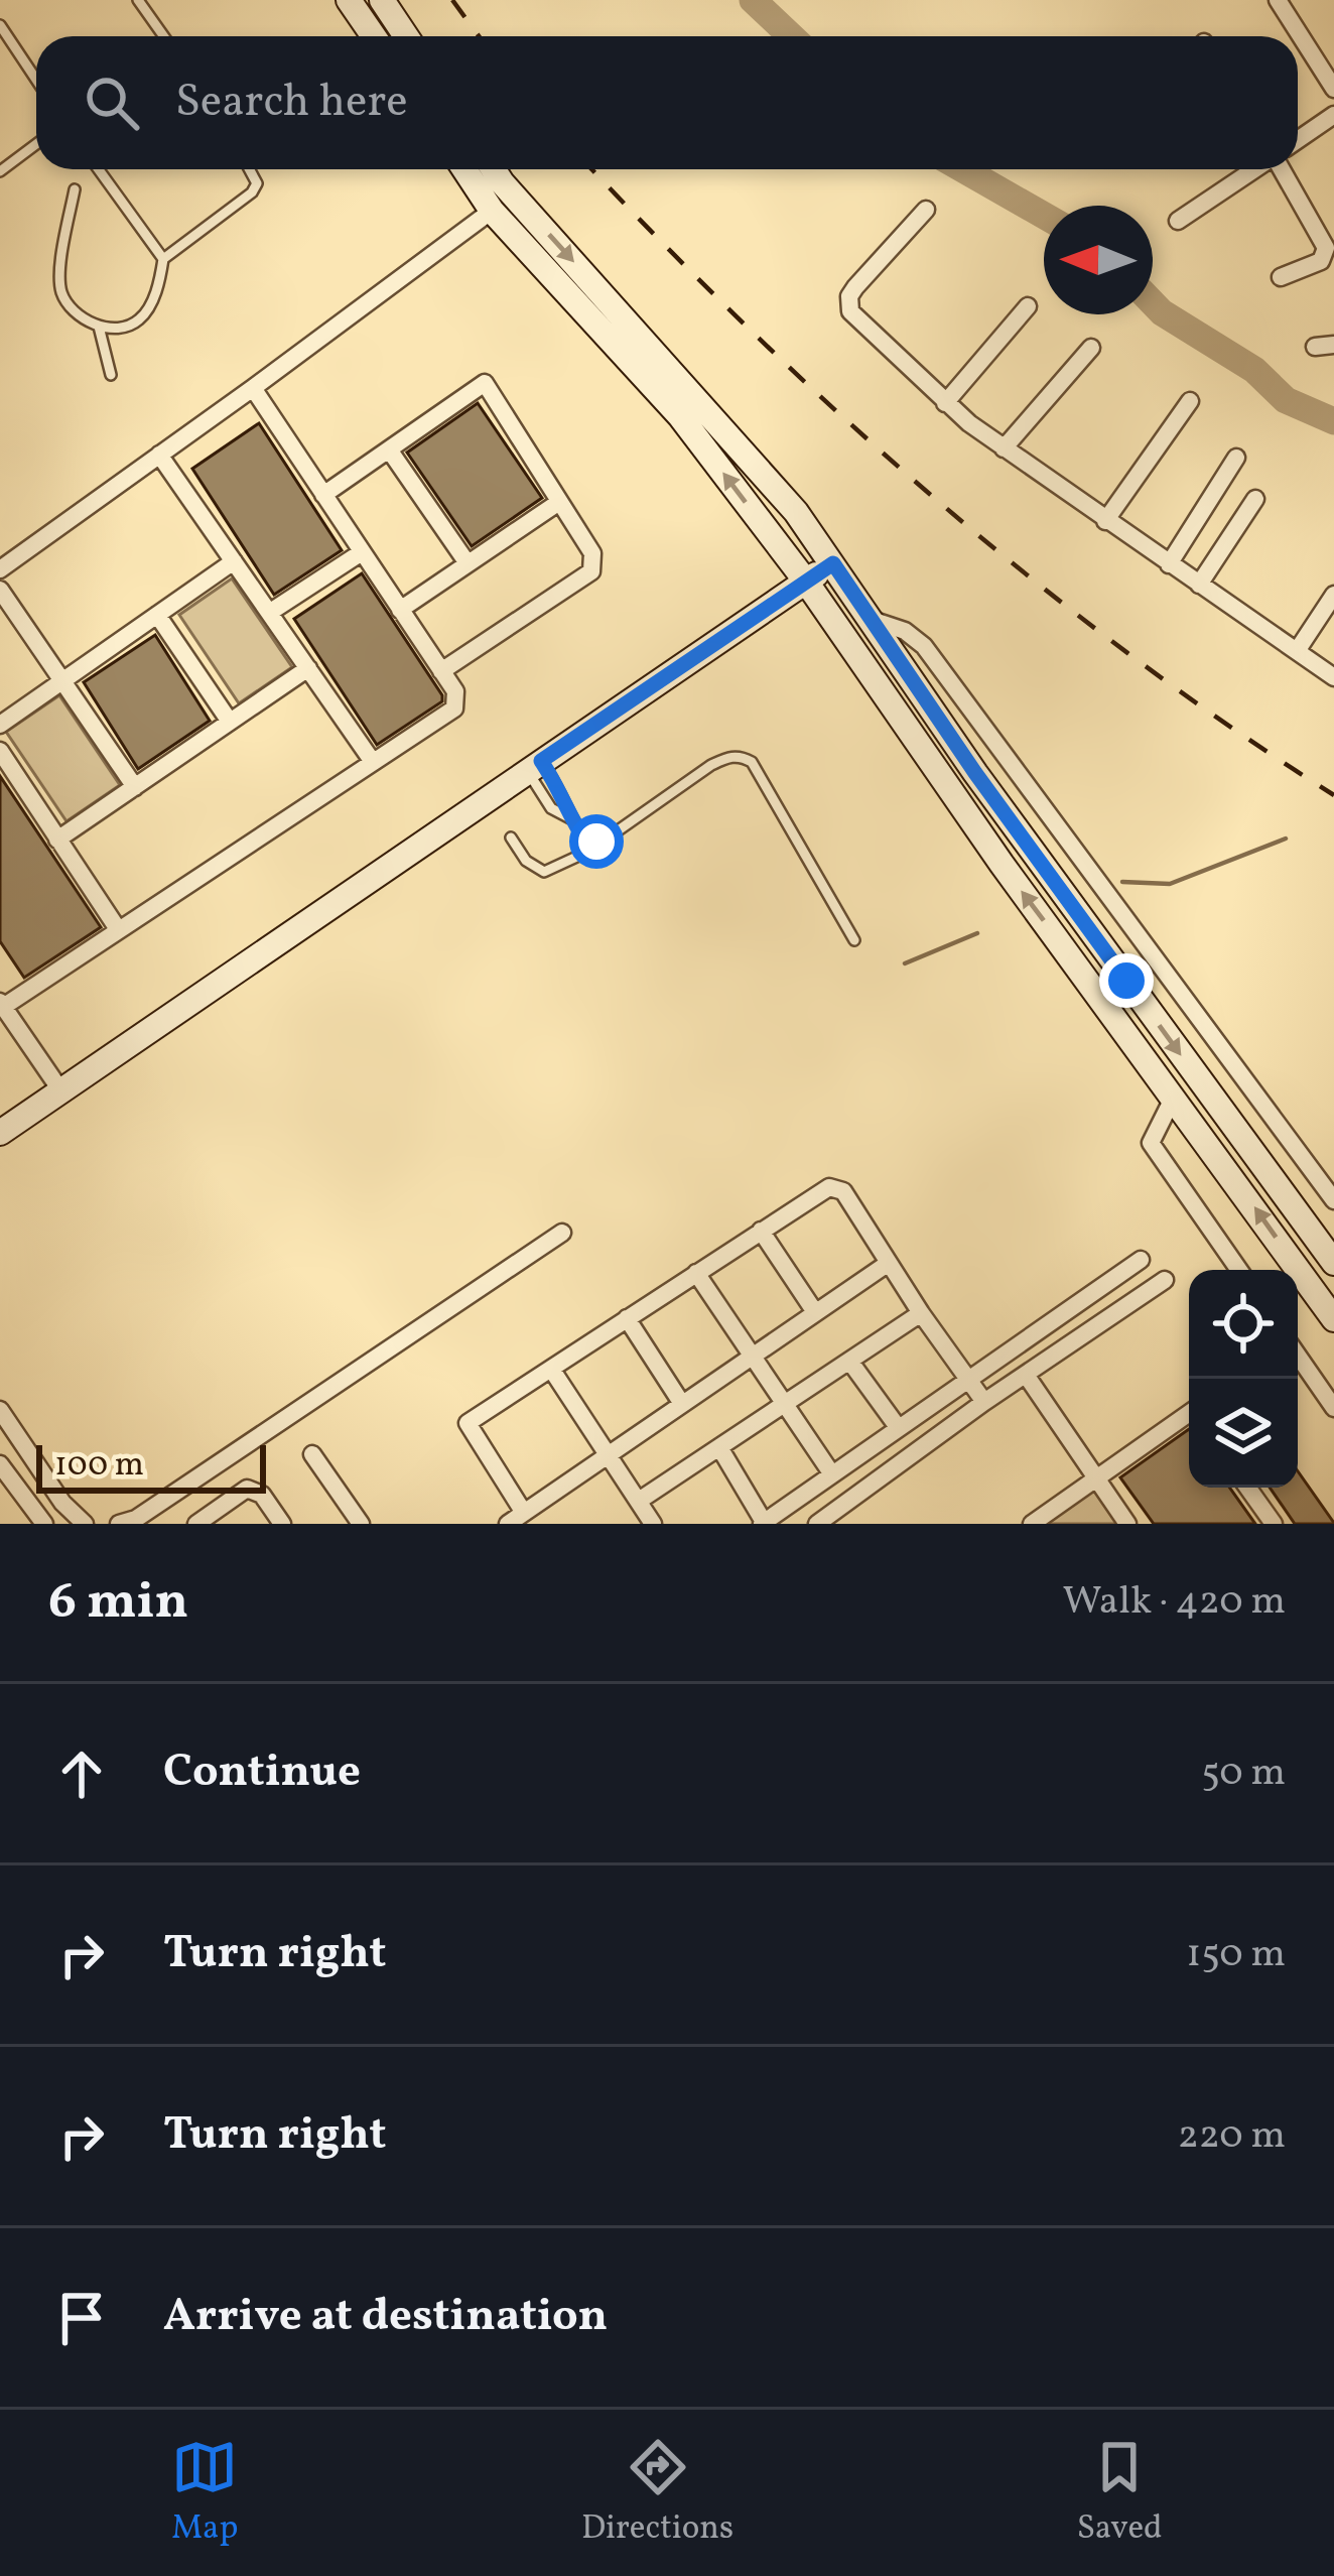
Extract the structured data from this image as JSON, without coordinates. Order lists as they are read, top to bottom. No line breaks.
{"scale_bar":"100 m","north":"left","page":{"search":"Search here","scale":"100 m","heading":["6 min","Walk · 420 m"],"list":[["Continue","50 m"],["Turn right","150 m"],["Turn right","220 m"],"Arrive at destination"],"nav":["Map","Directions","Saved"]}}
